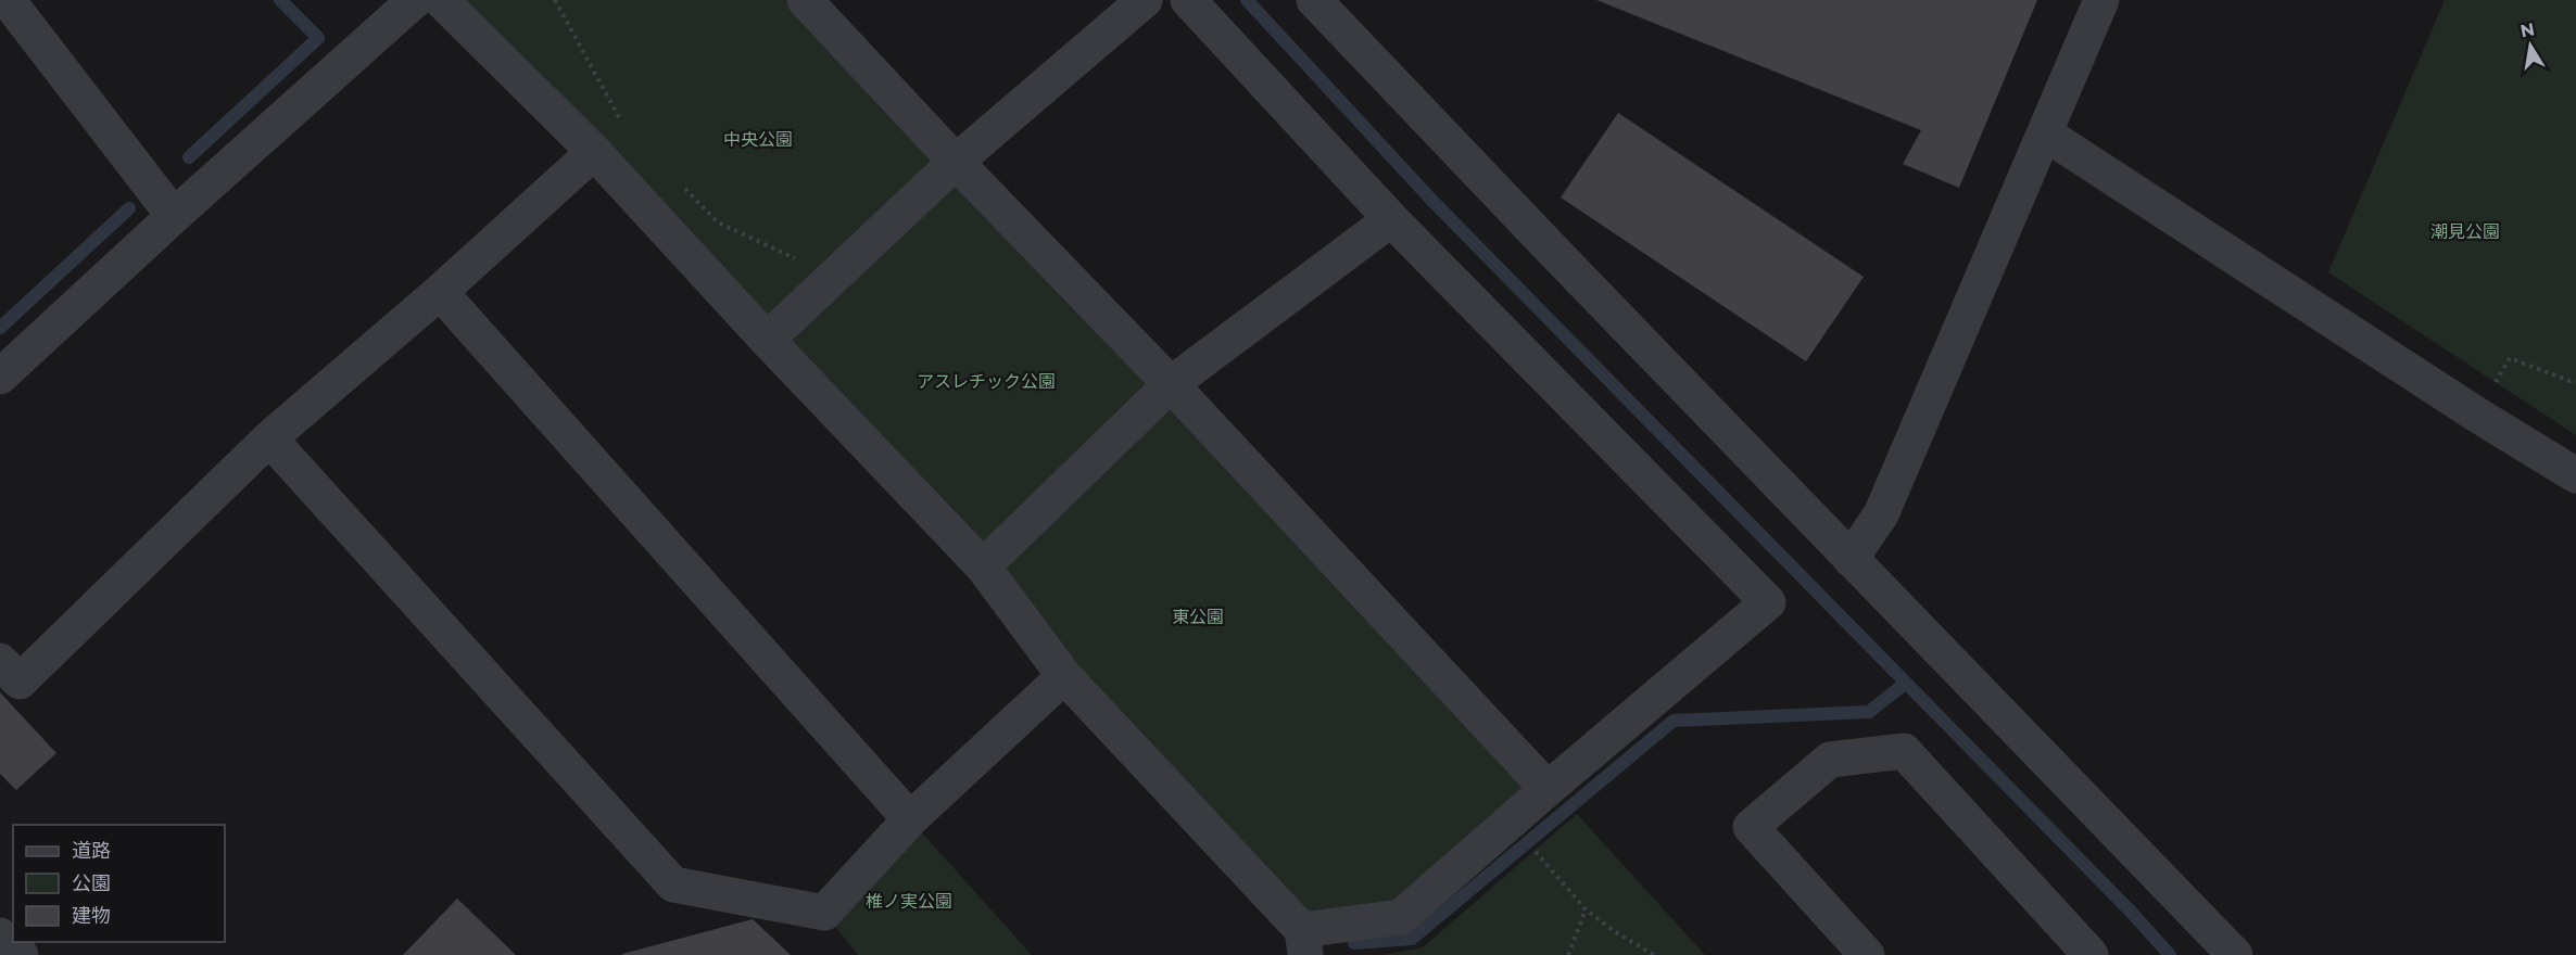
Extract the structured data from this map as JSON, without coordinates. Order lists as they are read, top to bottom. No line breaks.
{"parks":["中央公園","潮見公園","アスレチック公園","東公園","椎ノ実公園"],"legend":["道路","公園","建物"],"north":"top"}
